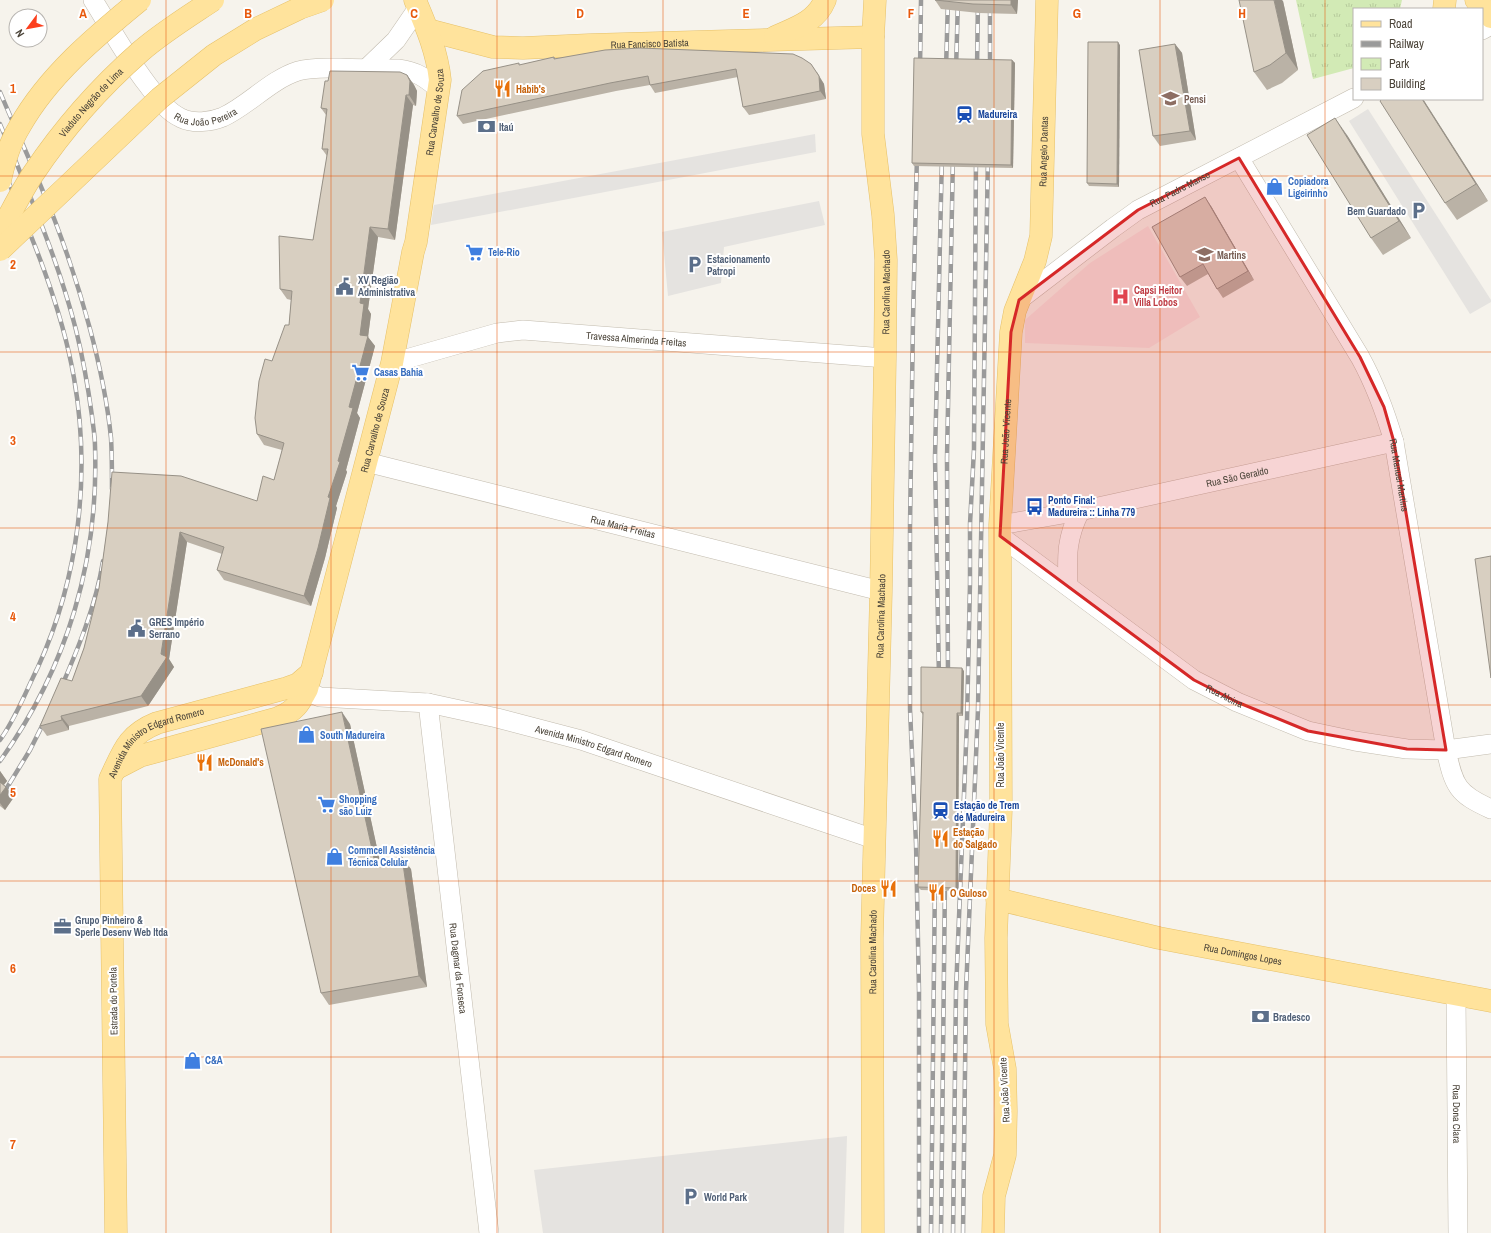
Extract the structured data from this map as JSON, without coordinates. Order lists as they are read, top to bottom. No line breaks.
{"streets":{"main road":["Rua Fancisco Batista","Viaduto Negrão de Lima","Rua Carvalho de Souza","Rua Angelo Dantas","Rua Carolina Machado","Rua João Vicente","Avenida Ministro Edgard Romero","Rua Domingos Lopes","Estrada do Portela"],"street":["Rua João Pereira","Rua Padre Manso","Travessa Almerinda Freitas","Rua Manuel Martins","Rua São Geraldo","Rua Maria Freitas","Rua Alcina","Rua Dagmar da Fonseca","Rua Dona Clara"]},"crossings":[["Rua Fancisco Batista","Rua Carvalho de Souza"],["Rua Fancisco Batista","Rua Carolina Machado"],["Rua João Pereira","Rua Carvalho de Souza"],["Rua Carvalho de Souza","Travessa Almerinda Freitas"],["Rua Carvalho de Souza","Rua Maria Freitas"],["Rua Carvalho de Souza","Avenida Ministro Edgard Romero"],["Rua Angelo Dantas","Rua Padre Manso"],["Rua Angelo Dantas","Rua João Vicente"],["Rua Padre Manso","Rua João Vicente"],["Rua Padre Manso","Rua Manuel Martins"],["Rua Carolina Machado","Travessa Almerinda Freitas"],["Rua Carolina Machado","Rua Maria Freitas"],["Rua Carolina Machado","Avenida Ministro Edgard Romero"],["Rua João Vicente","Rua São Geraldo"],["Rua João Vicente","Rua Alcina"],["Rua João Vicente","Rua Domingos Lopes"],["Rua Manuel Martins","Rua São Geraldo"],["Rua Manuel Martins","Rua Alcina"],["Rua São Geraldo","Rua Alcina"],["Avenida Ministro Edgard Romero","Rua Dagmar da Fonseca"],["Avenida Ministro Edgard Romero","Estrada do Portela"],["Rua Domingos Lopes","Rua Dona Clara"]],"places":{"restaurant":["Habib's","McDonald's","Estação do Salgado","Doces","O Guloso"],"school or university":["Pensi","Martins"],"station":["Madureira","Estação de Trem de Madureira"],"bank":["Itaú","Bradesco"],"shop":["Copiadora Ligeirinho","South Madureira","Commcell Assistência Técnica Celular","C&A"],"parking":["Bem Guardado","Estacionamento Patropi","World Park"],"supermarket":["Tele-Rio","Casas Bahia","Shopping são Luiz"],"public building":["XV Região Administrativa","GRES Império Serrano"],"hospital":["Capsi Heitor Villa Lobos"],"bus stop":["Ponto Final: Madureira :: Linha 779"],"office":["Grupo Pinheiro & Sperle Desenv Web ltda"]},"legend":["Road","Railway","Park","Building"],"north":"bottom left","grid":{"columns":["A","B","C","D","E","F","G","H"],"rows":["1","2","3","4","5","6","7"]}}
